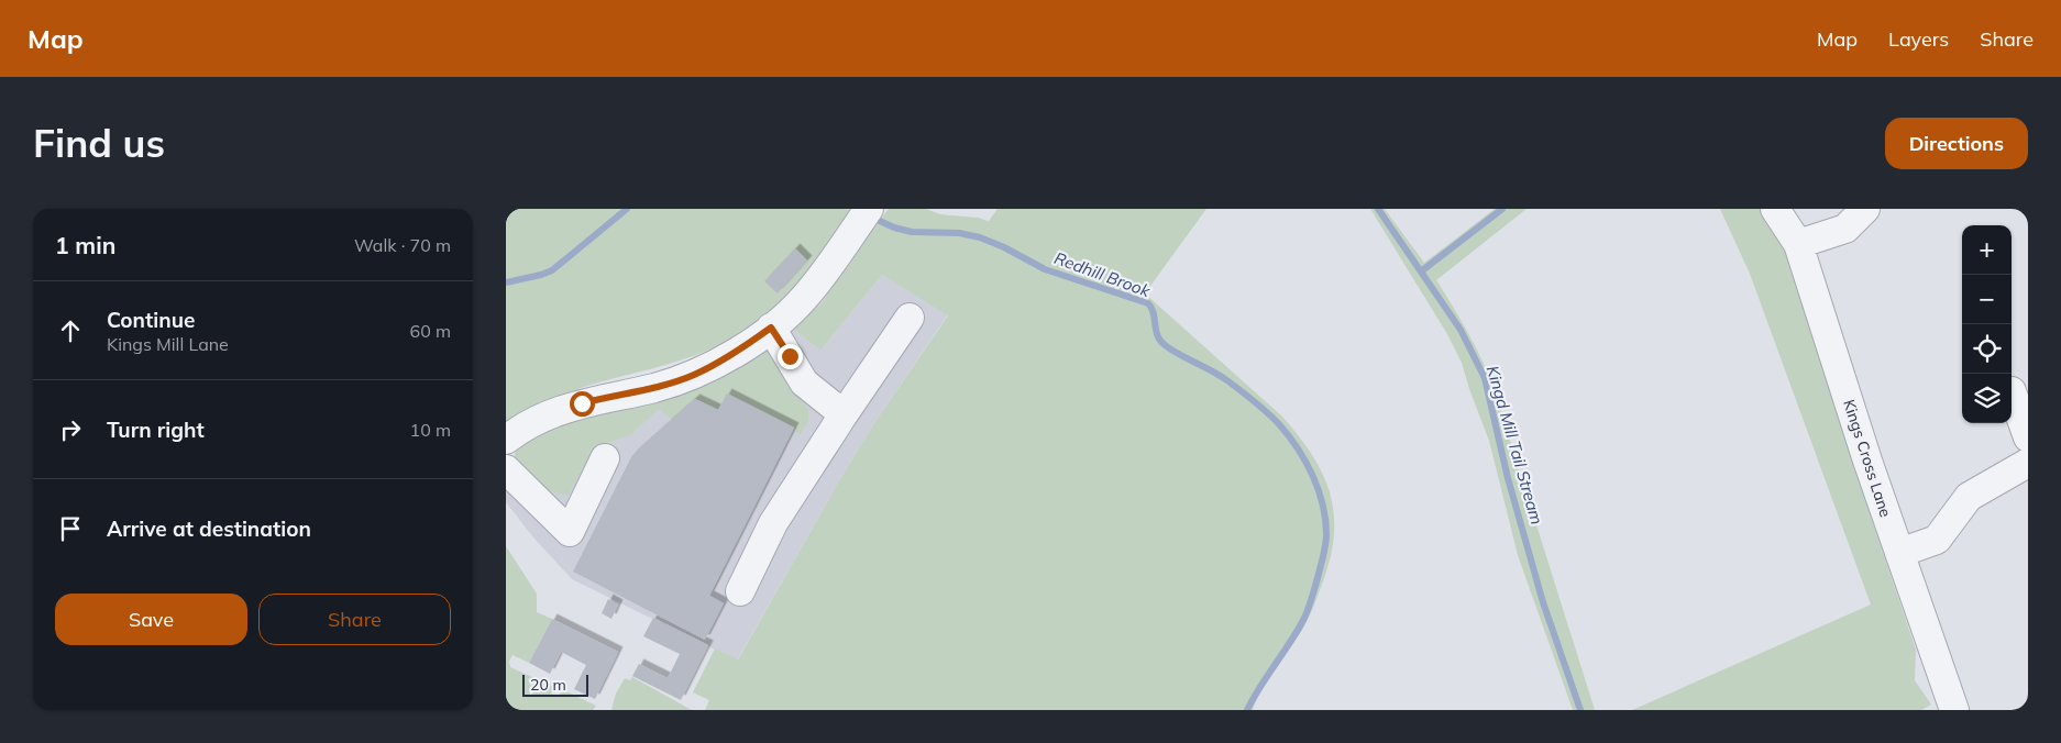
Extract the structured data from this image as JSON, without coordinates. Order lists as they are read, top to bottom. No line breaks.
{"streets":{"street":["Kings Cross Lane"]},"water":["Redhill Brook","Kingd Mill Tail Stream"],"scale_bar":"20 m","page":{"header":"Map","nav":["Map","Layers","Share"],"buttons":["Directions",["Save","Share"]],"title":"Find us","heading":["1 min","Walk · 70 m"],"map_buttons":["+","−"],"list":[["Continue","Kings Mill Lane","60 m"],["Turn right","10 m"],"Arrive at destination"],"scale":"20 m"}}
